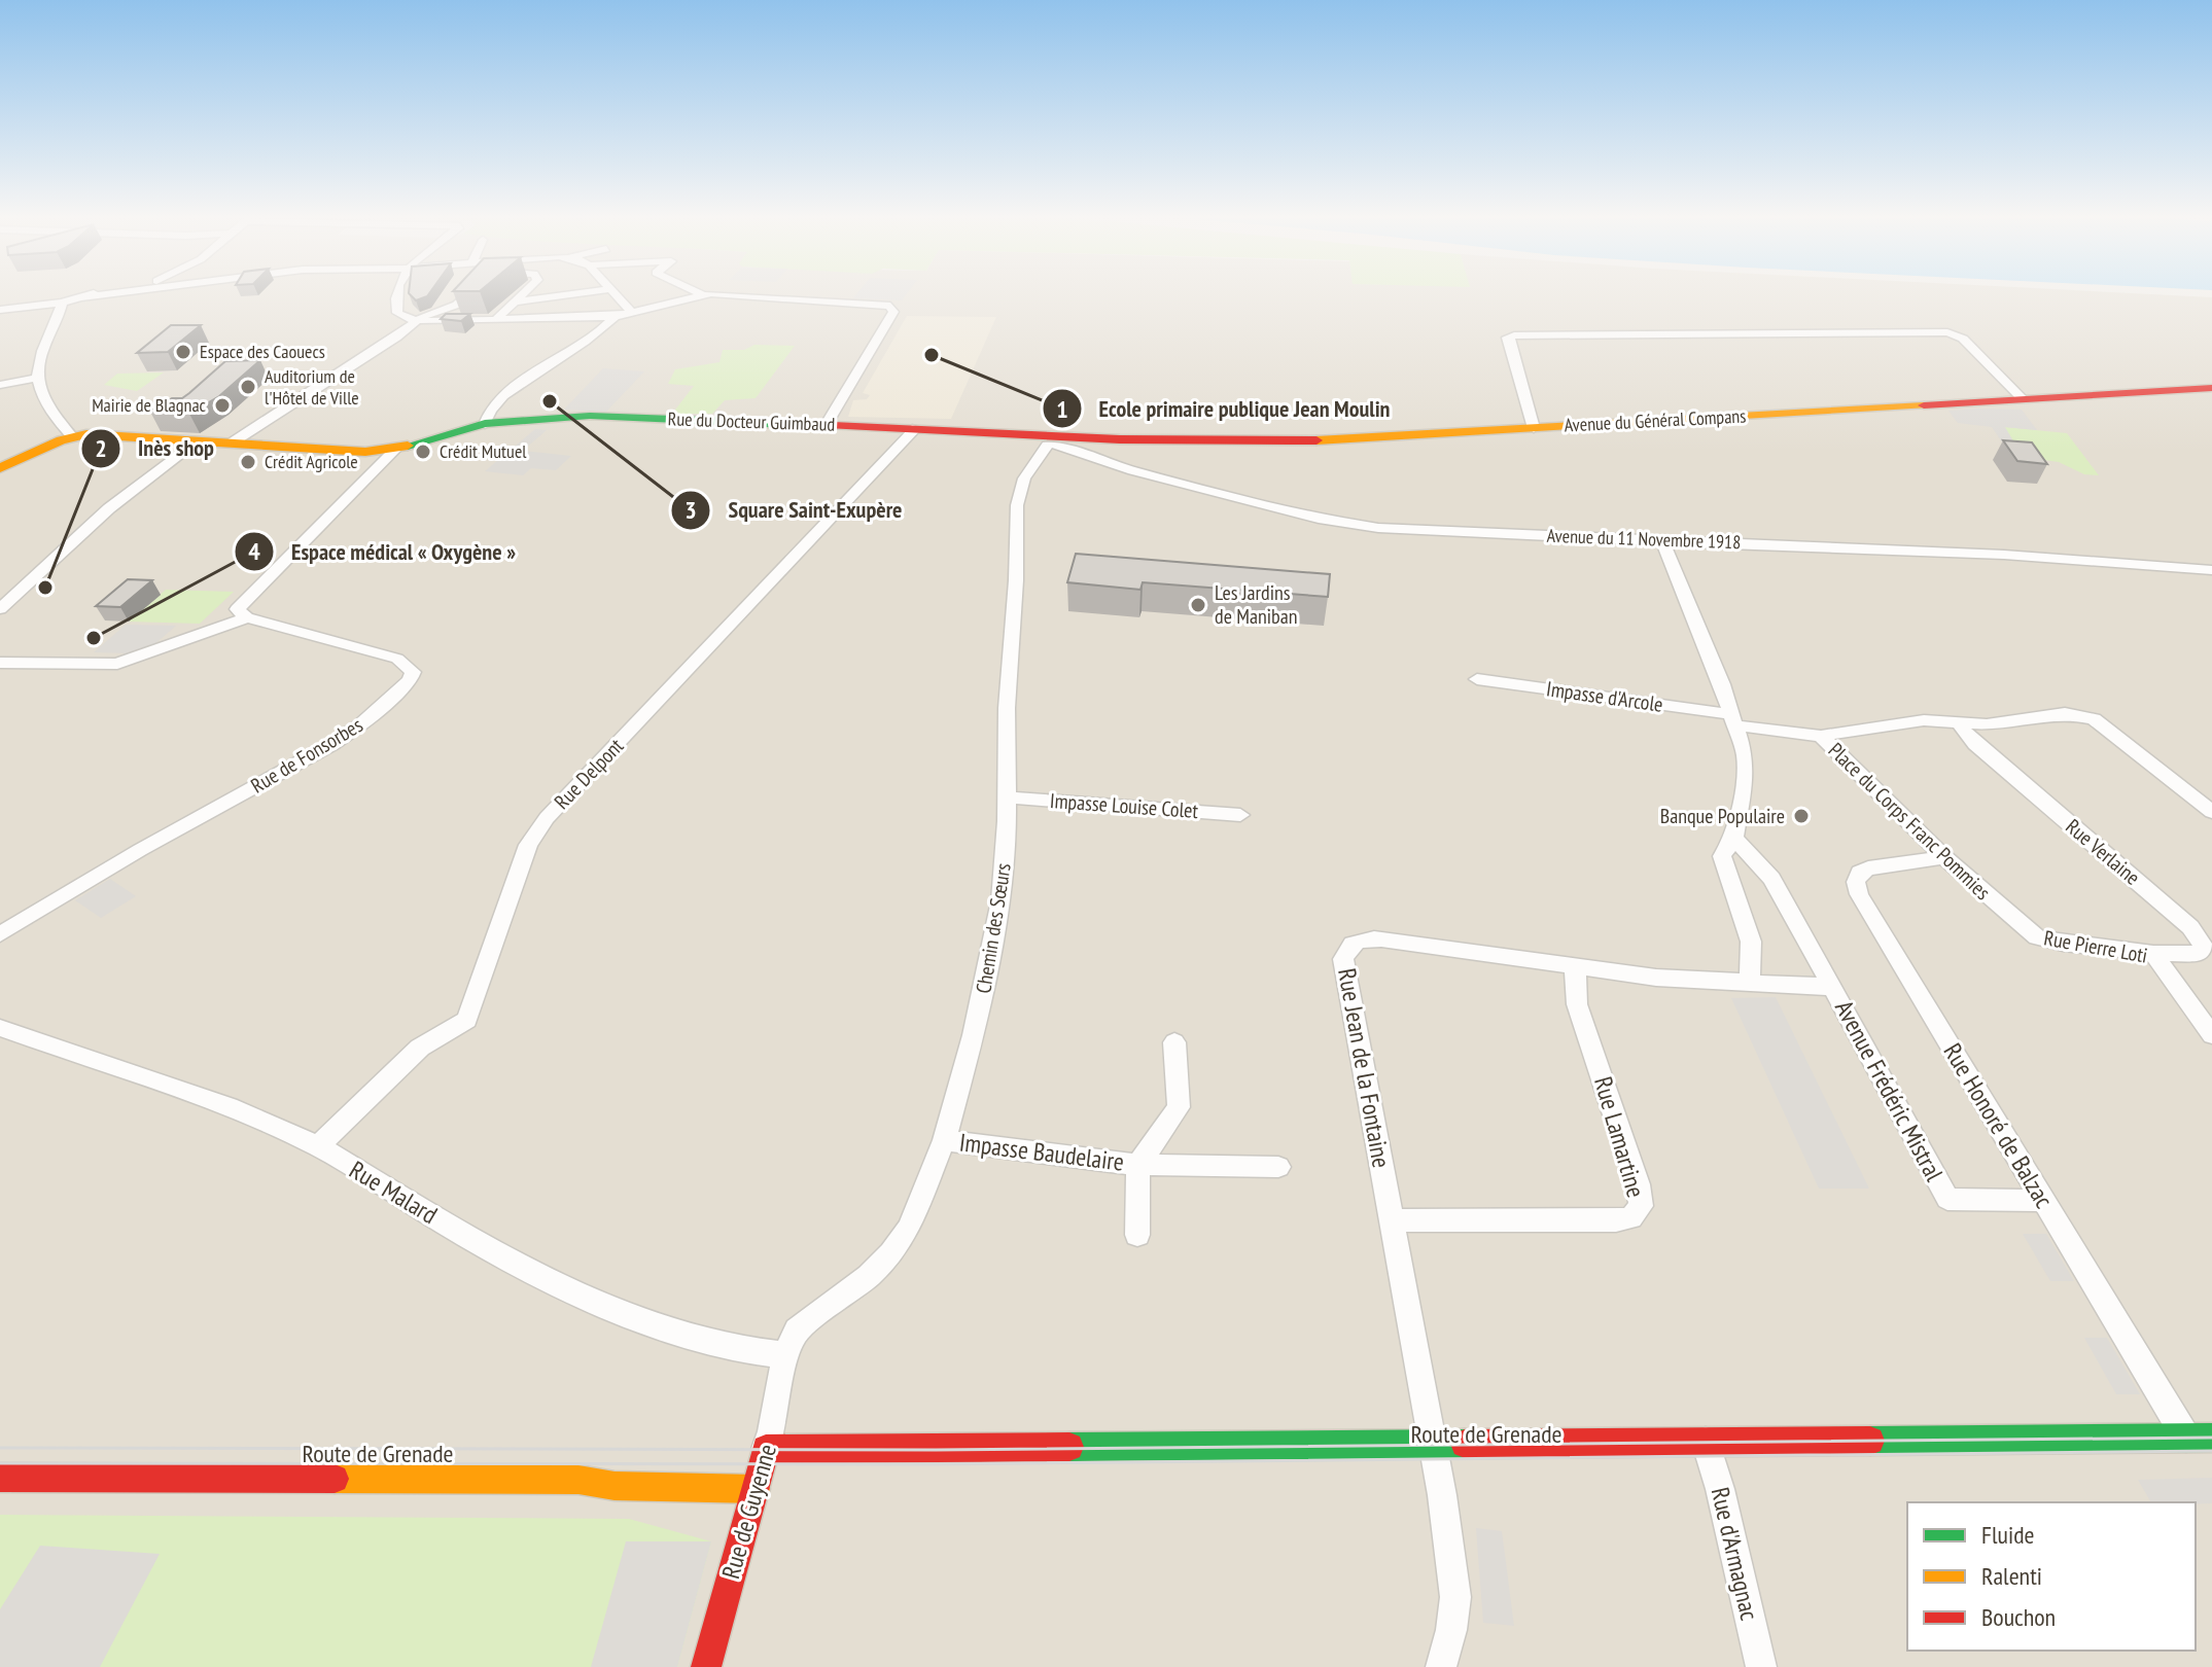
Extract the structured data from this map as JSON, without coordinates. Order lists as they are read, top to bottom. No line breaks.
{"streets":{"main road":["Avenue du Général Compans","Rue du Docteur Guimbaud","Route de Grenade","Rue de Guyenne"],"street":["Avenue du 11 Novembre 1918","Impasse d'Arcole","Rue de Fonsorbes","Rue Delpont","Impasse Louise Colet","Place du Corps Franc Pommies","Rue Verlaine","Chemin des Sœurs","Rue Pierre Loti","Rue Jean de la Fontaine","Avenue Frédéric Mistral","Rue Honoré de Balzac","Rue Lamartine","Impasse Baudelaire","Rue Malard","Rue d'Armagnac"]},"crossings":[["Avenue du Général Compans","Rue du Docteur Guimbaud"],["Avenue du Général Compans","Avenue du 11 Novembre 1918"],["Avenue du Général Compans","Chemin des Sœurs"],["Rue du Docteur Guimbaud","Avenue du 11 Novembre 1918"],["Rue du Docteur Guimbaud","Rue Delpont"],["Rue du Docteur Guimbaud","Chemin des Sœurs"],["Avenue du 11 Novembre 1918","Chemin des Sœurs"],["Impasse d'Arcole","Place du Corps Franc Pommies"],["Impasse d'Arcole","Rue Verlaine"],["Rue Delpont","Rue Malard"],["Impasse Louise Colet","Chemin des Sœurs"],["Place du Corps Franc Pommies","Rue Pierre Loti"],["Place du Corps Franc Pommies","Rue Honoré de Balzac"],["Rue Verlaine","Rue Pierre Loti"],["Chemin des Sœurs","Impasse Baudelaire"],["Chemin des Sœurs","Rue Malard"],["Chemin des Sœurs","Rue de Guyenne"],["Rue Jean de la Fontaine","Avenue Frédéric Mistral"],["Rue Jean de la Fontaine","Rue Lamartine"],["Rue Jean de la Fontaine","Route de Grenade"],["Avenue Frédéric Mistral","Rue Honoré de Balzac"],["Rue Honoré de Balzac","Route de Grenade"],["Rue Malard","Rue de Guyenne"],["Route de Grenade","Rue de Guyenne"],["Route de Grenade","Rue d'Armagnac"]],"places":["Espace des Caouecs","Ecole primaire publique Jean Moulin","Auditorium de l'Hôtel de Ville","Square Saint-Exupère","Mairie de Blagnac","Crédit Mutuel","Crédit Agricole","Inès shop","Les Jardins de Maniban","Espace médical « Oxygène »","Banque Populaire"],"legend":["Fluide","Ralenti","Bouchon"]}
